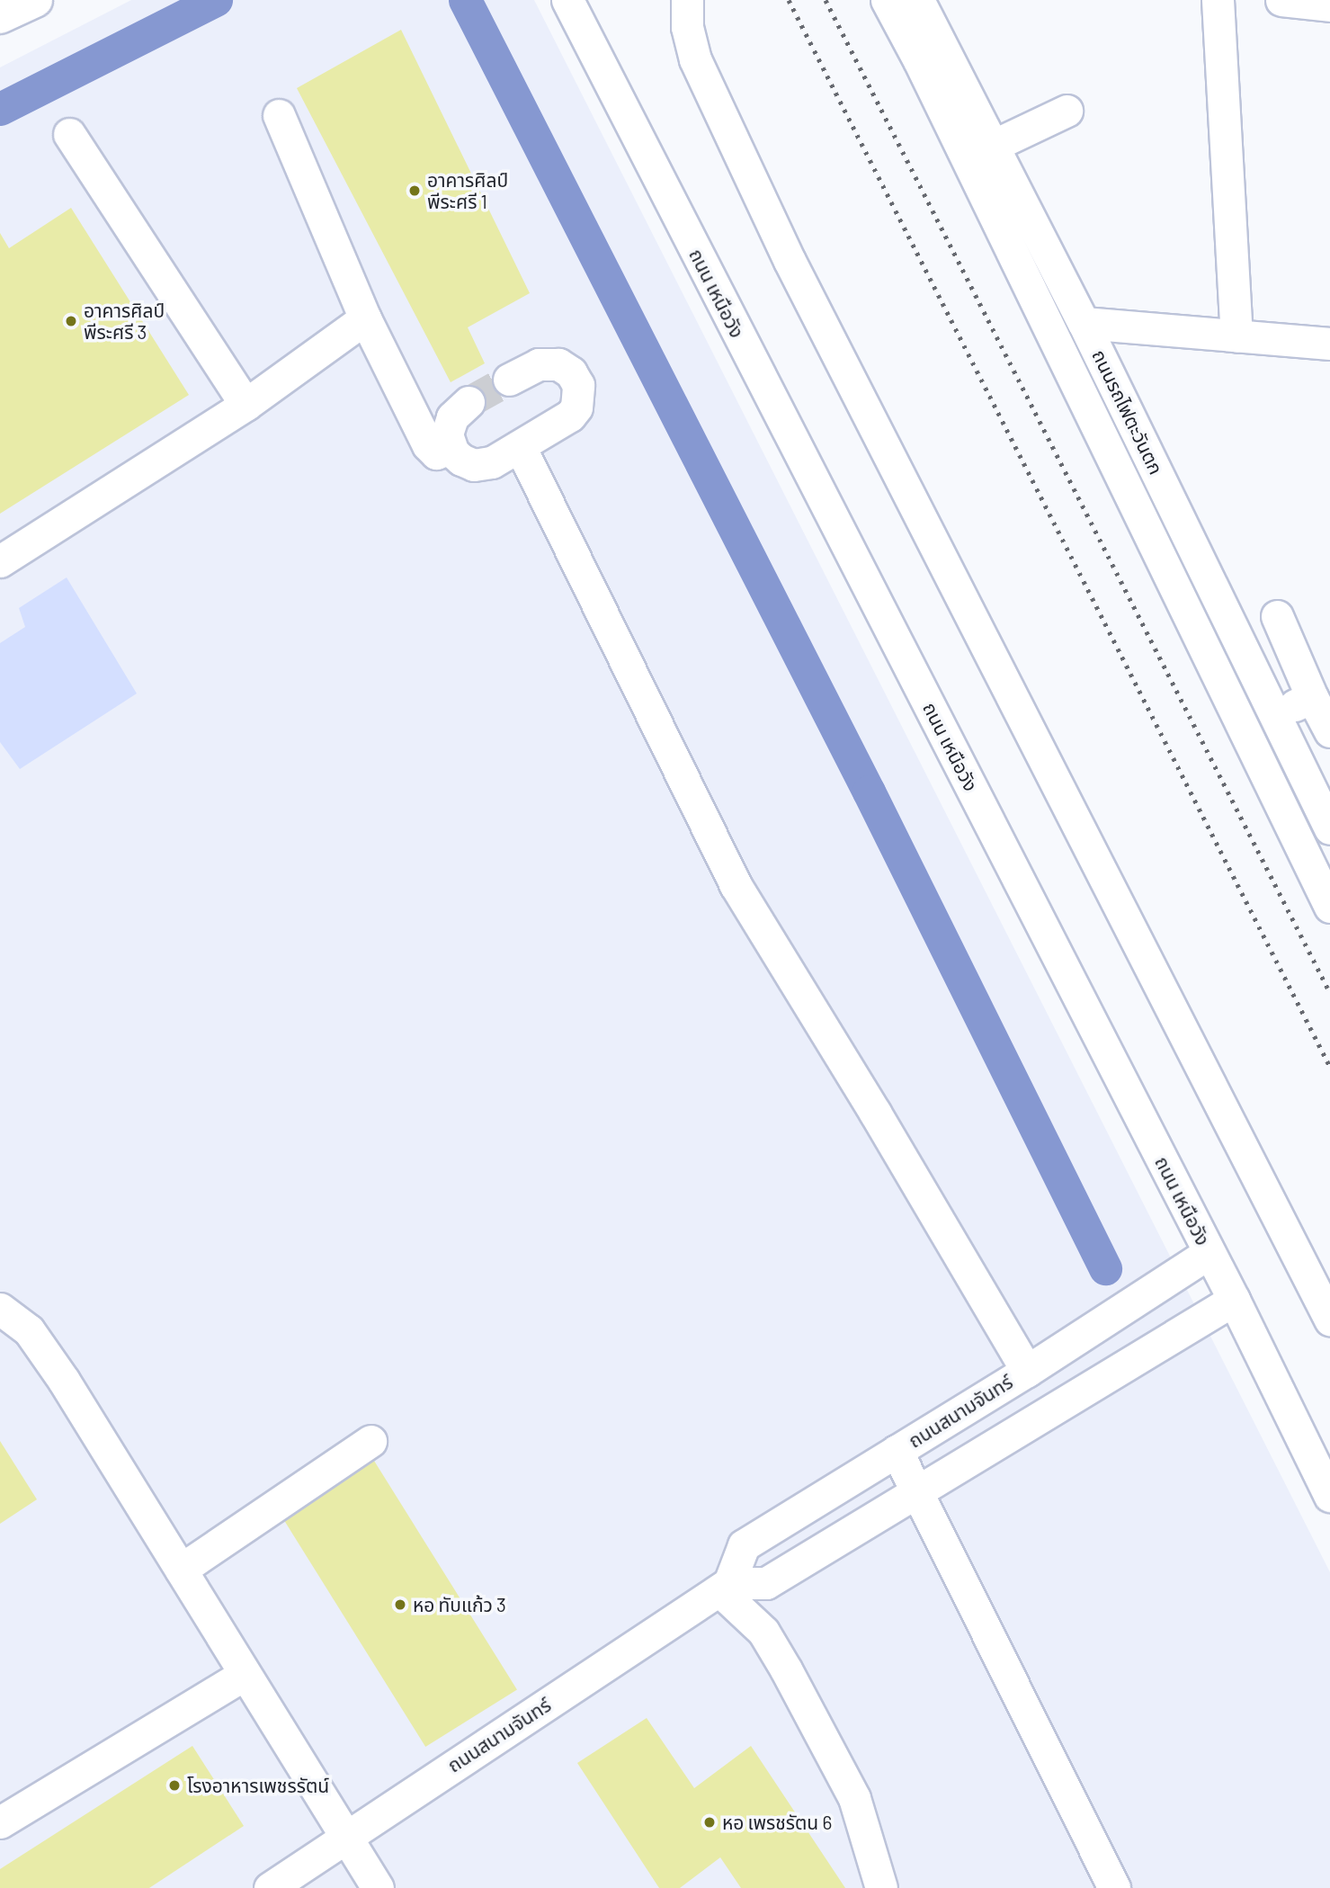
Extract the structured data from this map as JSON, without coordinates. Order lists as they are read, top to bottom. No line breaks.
{"streets":{"street":["ถนน เหนือวัง","ถนนรถไฟตะวันตก","ถนนสนามจันทร์"]},"crossings":[["ถนน เหนือวัง","ถนนสนามจันทร์"]],"places":["อาคารศิลป์ พีระศรี 1","อาคารศิลป์ พีระศรี 3","หอ ทับแก้ว 3","โรงอาหารเพชรรัตน์","หอ เพรชรัตน 6"]}
